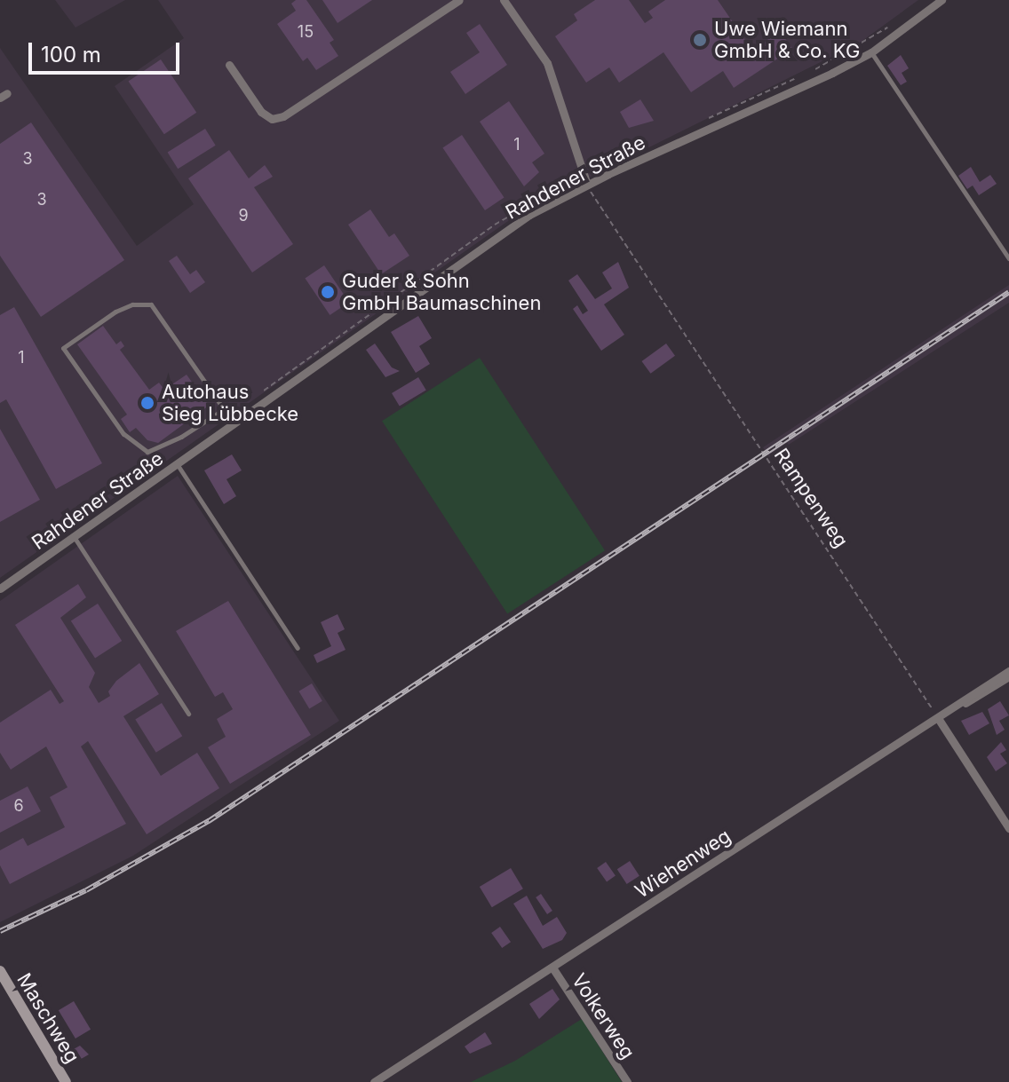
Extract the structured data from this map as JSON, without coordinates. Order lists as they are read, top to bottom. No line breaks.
{"streets":{"street":["Rahdener Straße","Wiehenweg","Volkerweg","Maschweg"],"path":["Rampenweg"]},"crossings":[["Rahdener Straße","Rampenweg"],["Rampenweg","Wiehenweg"],["Wiehenweg","Volkerweg"]],"places":["Uwe Wiemann GmbH & Co. KG","Guder & Sohn GmbH Baumaschinen","Autohaus Sieg Lübbecke"],"house_numbers":["15","1","3","3","9","1","6"],"scale_bar":"100 m"}
